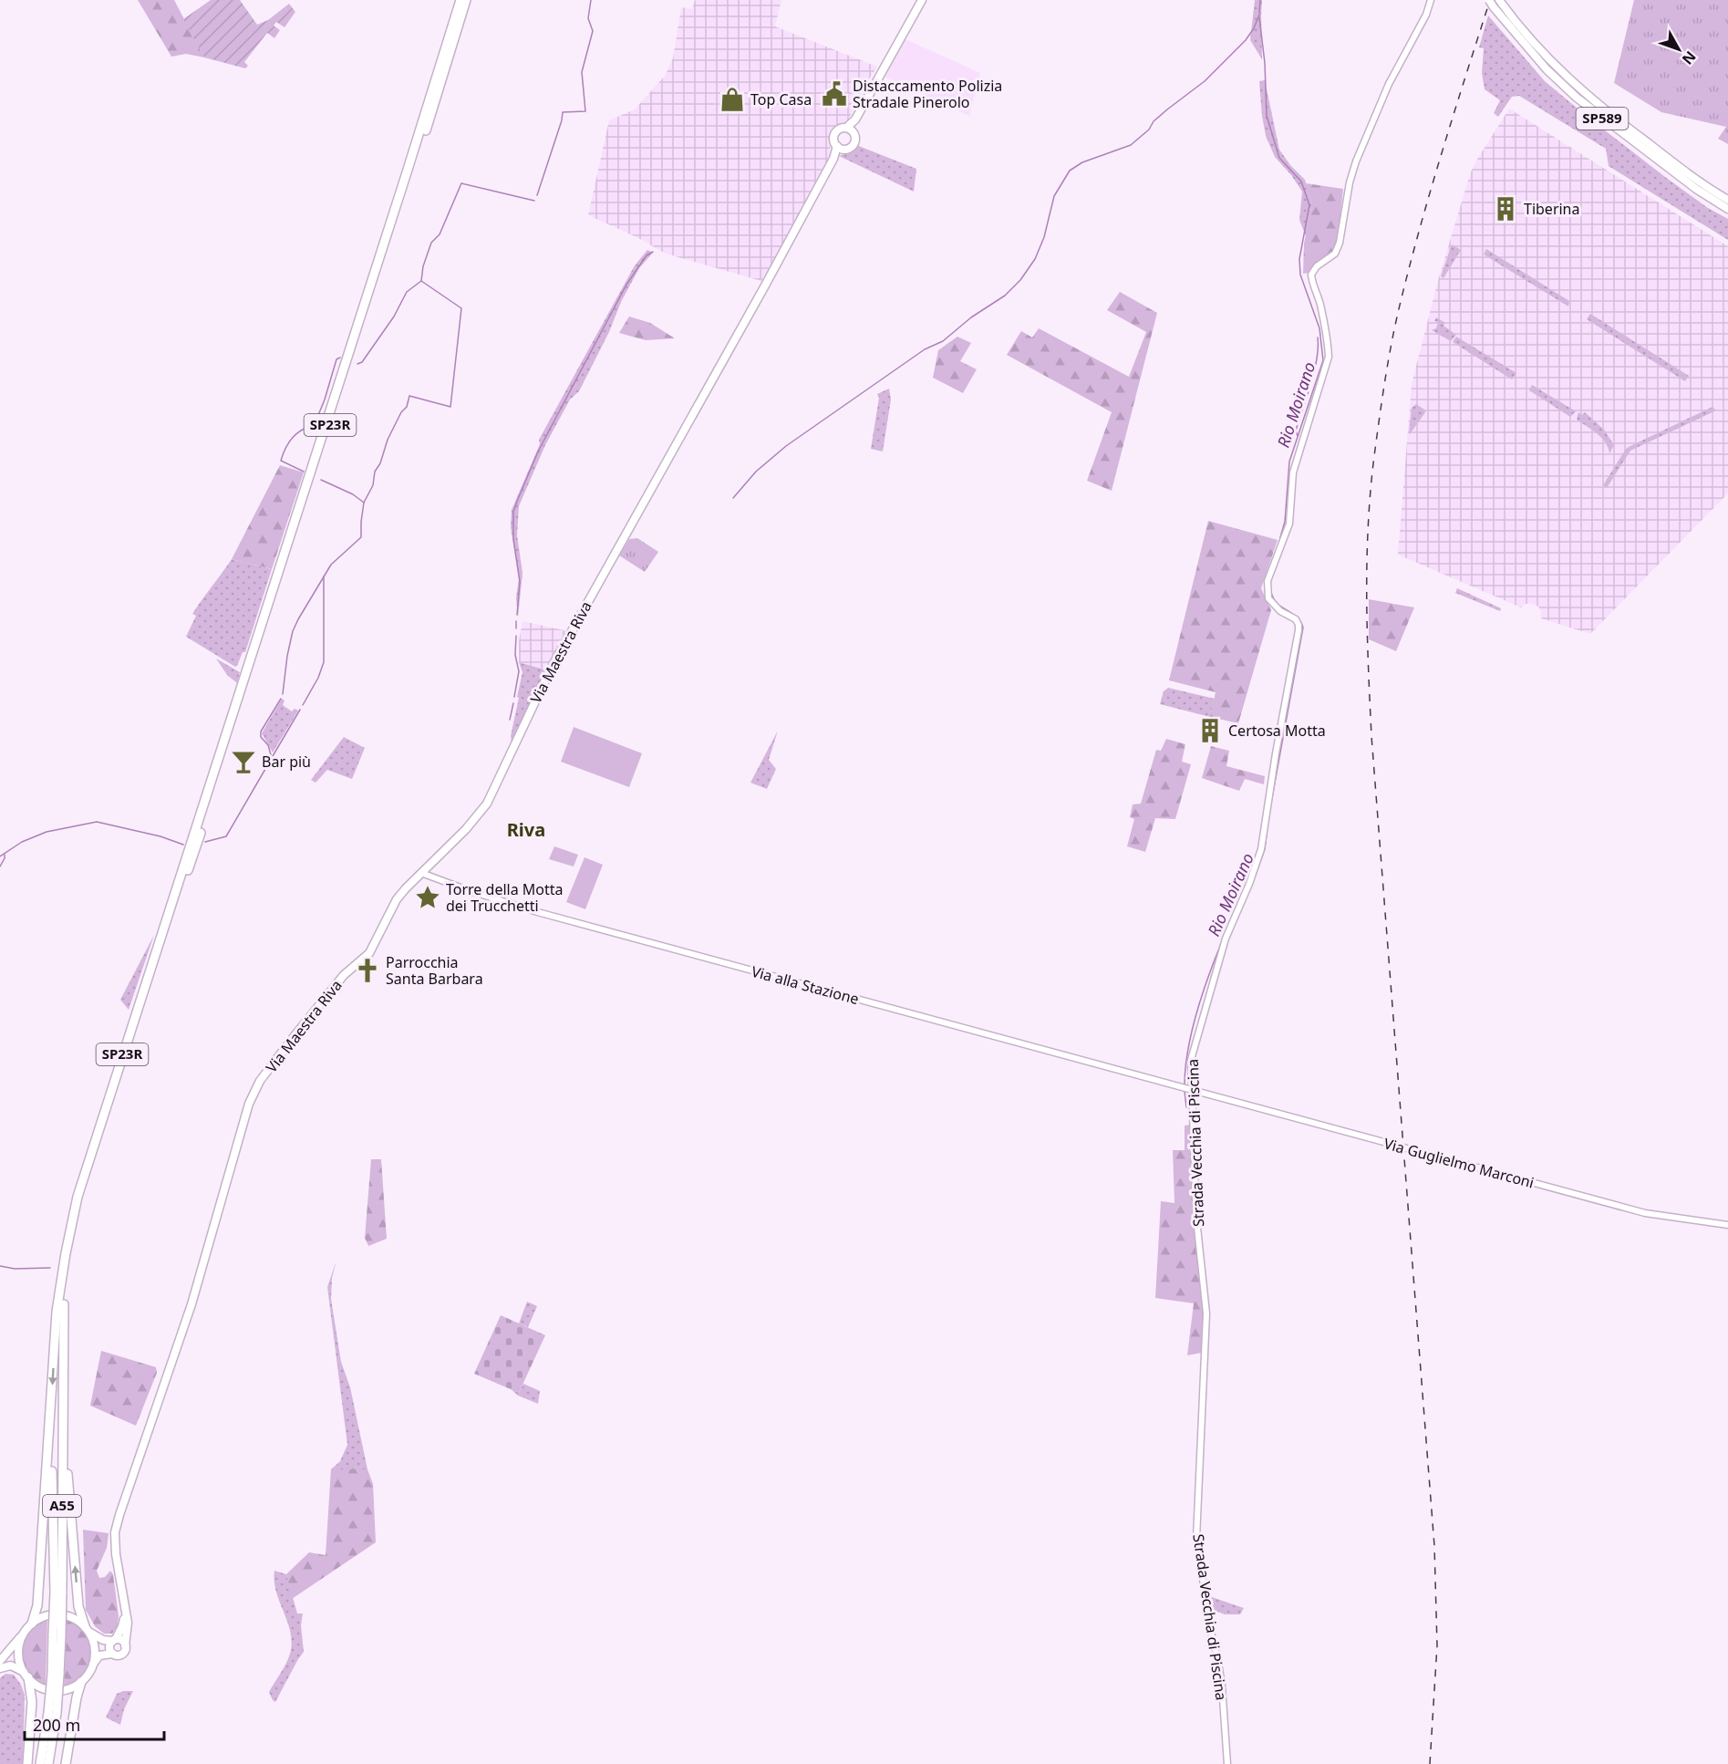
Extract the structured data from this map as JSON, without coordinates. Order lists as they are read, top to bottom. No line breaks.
{"streets":{"highway":["SP23R","A55"],"main road":["SP589","Via Maestra Riva"],"street":["Via alla Stazione","Strada Vecchia di Piscina","Via Guglielmo Marconi"]},"crossings":[["SP23R","A55"],["Via Maestra Riva","Via alla Stazione"],["Via alla Stazione","Strada Vecchia di Piscina"],["Via alla Stazione","Via Guglielmo Marconi"],["Strada Vecchia di Piscina","Via Guglielmo Marconi"]],"districts":["Riva"],"water":["Rio Moirano"],"places":{"public building":["Distaccamento Polizia Stradale Pinerolo"],"shop":["Top Casa"],"building":["Tiberina","Certosa Motta"],"bar":["Bar più"],"place":["Torre della Motta dei Trucchetti"],"church":["Parrocchia Santa Barbara"]},"scale_bar":"200 m","north":"bottom right"}
